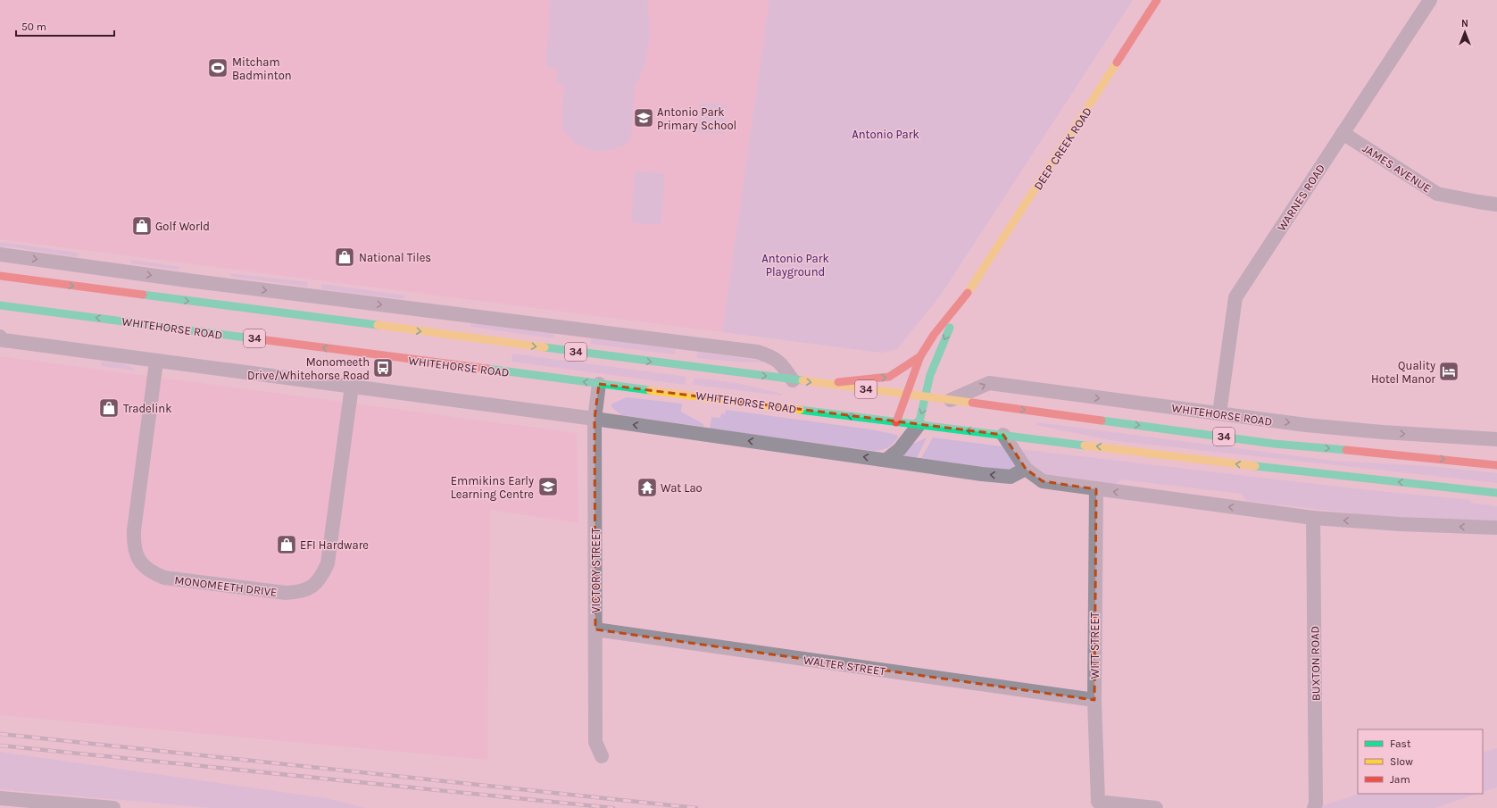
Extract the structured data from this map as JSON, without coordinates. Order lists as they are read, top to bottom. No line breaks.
{"streets":{"main road":["DEEP CREEK ROAD","WHITEHORSE ROAD","34"],"street":["JAMES AVENUE","WARNES ROAD","VICTORY STREET","MONOMEETH DRIVE","WITT STREET","BUXTON ROAD","WALTER STREET"]},"crossings":[["DEEP CREEK ROAD","WHITEHORSE ROAD"],["JAMES AVENUE","WARNES ROAD"],["WARNES ROAD","WHITEHORSE ROAD"],["WHITEHORSE ROAD","VICTORY STREET"],["VICTORY STREET","WALTER STREET"],["WITT STREET","WALTER STREET"]],"parks":["Antonio Park","Antonio Park Playground"],"places":{"sports":["Mitcham Badminton"],"school or university":["Antonio Park Primary School","Emmikins Early Learning Centre"],"shop":["Golf World","National Tiles","Tradelink","EFI Hardware"],"bus stop":["Monomeeth Drive/Whitehorse Road"],"hotel":["Quality Hotel Manor"],"temple":["Wat Lao"]},"legend":["Fast","Slow","Jam"],"scale_bar":"50 m","north":"top"}
